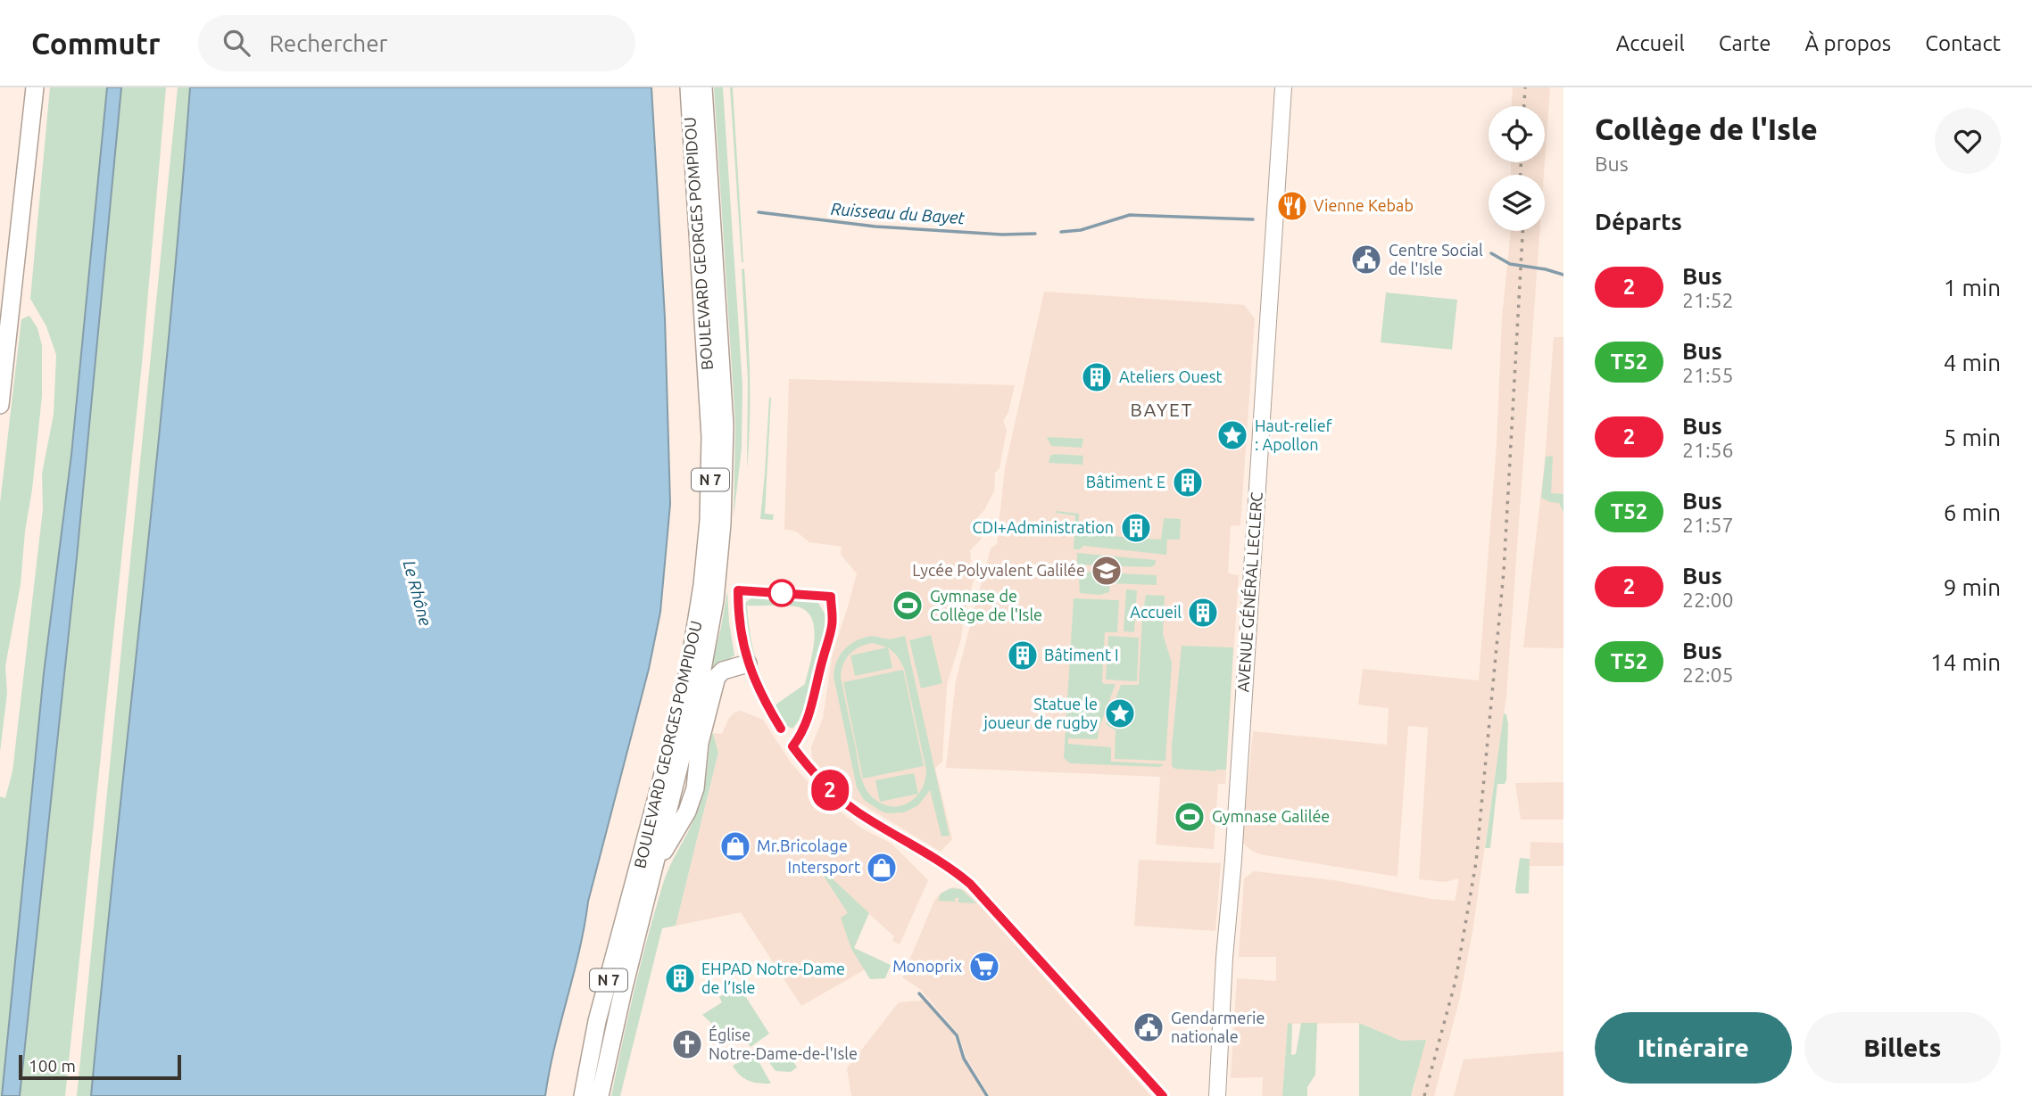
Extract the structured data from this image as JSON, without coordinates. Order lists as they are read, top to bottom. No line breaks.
{"streets":{"main road":["BOULEVARD GEORGES POMPIDOU","N 7","AVENUE GÉNÉRAL LECLERC"]},"districts":["BAYET"],"water":["Ruisseau du Bayet","Le Rhône"],"places":{"restaurant":["Vienne Kebab"],"public building":["Centre Social de l'Isle","Gendarmerie nationale"],"building":["Ateliers Ouest","Bâtiment E","CDI+Administration","Accueil","Bâtiment I","EHPAD Notre-Dame de l’Isle"],"place":["Haut-relief : Apollon","Statue le joueur de rugby"],"school or university":["Lycée Polyvalent Galilée"],"sports":["Gymnase de Collège de l'Isle","Gymnase Galilée"],"shop":["Mr.Bricolage","Intersport"],"supermarket":["Monoprix"],"church":["Église Notre-Dame-de-l'Isle"]},"lines":["bus line 2"],"scale_bar":"100 m","page":{"header":"Commutr","search":"Rechercher","nav":["Accueil","Carte","À propos","Contact"],"on_map":"2","heading":[["Collège de l'Isle","Bus"],"Départs"],"list":[{"mark":"2","name":"Bus","note":"21:52","value":"1 min"},{"mark":"T52","name":"Bus","note":"21:55","value":"4 min"},{"mark":"2","name":"Bus","note":"21:56","value":"5 min"},{"mark":"T52","name":"Bus","note":"21:57","value":"6 min"},{"mark":"2","name":"Bus","note":"22:00","value":"9 min"},{"mark":"T52","name":"Bus","note":"22:05","value":"14 min"}],"buttons":["Itinéraire","Billets"],"scale":"100 m"}}
